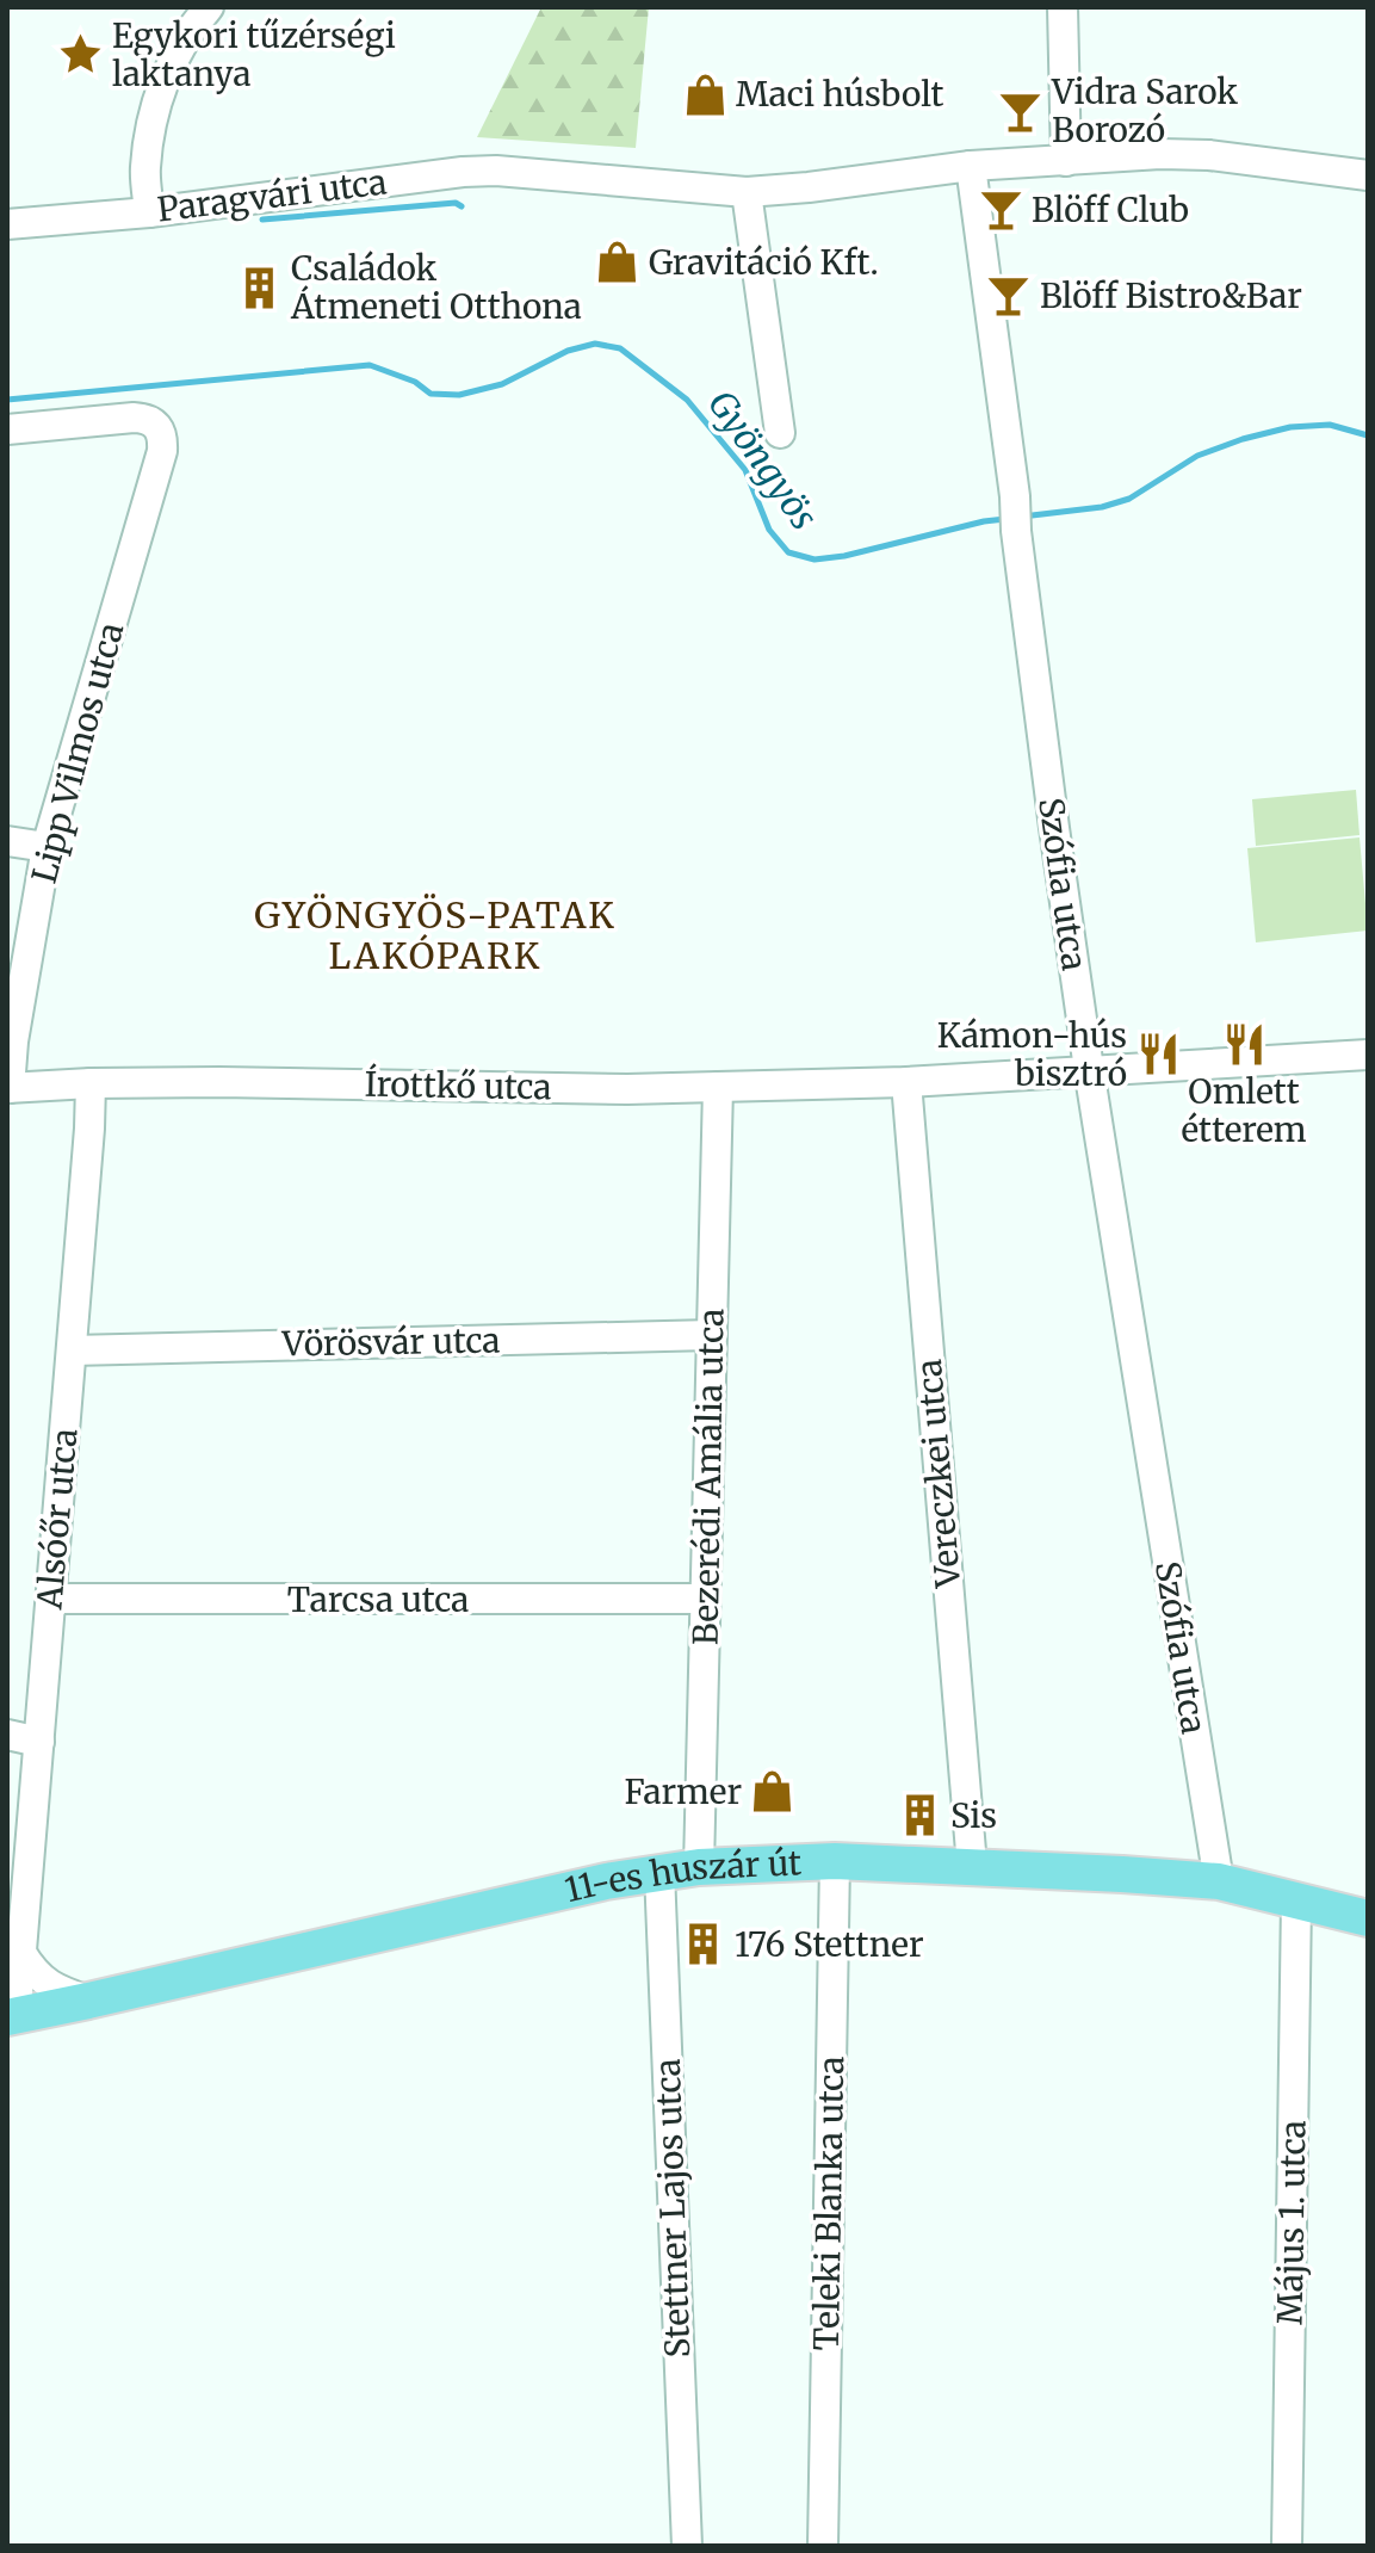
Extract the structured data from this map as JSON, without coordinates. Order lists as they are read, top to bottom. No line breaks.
{"streets":{"main road":["11-es huszár út"],"street":["Paragvári utca","Lipp Vilmos utca","Szófia utca","Írottkő utca","Vörösvár utca","Vereczkei utca","Bezerédi Amália utca","Alsóőr utca","Tarcsa utca","Teleki Blanka utca","Stettner Lajos utca","Május 1. utca"]},"crossings":[["Paragvári utca","Szófia utca"],["Lipp Vilmos utca","Írottkő utca"],["Szófia utca","Írottkő utca"],["Szófia utca","11-es huszár út"],["Írottkő utca","Vereczkei utca"],["Írottkő utca","Bezerédi Amália utca"],["Írottkő utca","Alsóőr utca"],["Vörösvár utca","Bezerédi Amália utca"],["Vörösvár utca","Alsóőr utca"],["Vereczkei utca","11-es huszár út"],["Bezerédi Amália utca","Tarcsa utca"],["Bezerédi Amália utca","11-es huszár út"],["Alsóőr utca","Tarcsa utca"],["Alsóőr utca","11-es huszár út"],["11-es huszár út","Teleki Blanka utca"],["11-es huszár út","Stettner Lajos utca"],["11-es huszár út","Május 1. utca"]],"districts":["GYÖNGYÖS-PATAK LAKÓPARK"],"water":["Gyöngyös"],"places":{"place":["Egykori tűzérségi laktanya"],"shop":["Maci húsbolt","Gravitáció Kft.","Farmer"],"bar":["Vidra Sarok Borozó","Blöff Club","Blöff Bistro&Bar"],"building":["Családok Átmeneti Otthona","Sis","176 Stettner"],"restaurant":["Omlett étterem","Kámon-hús bisztró"]}}
